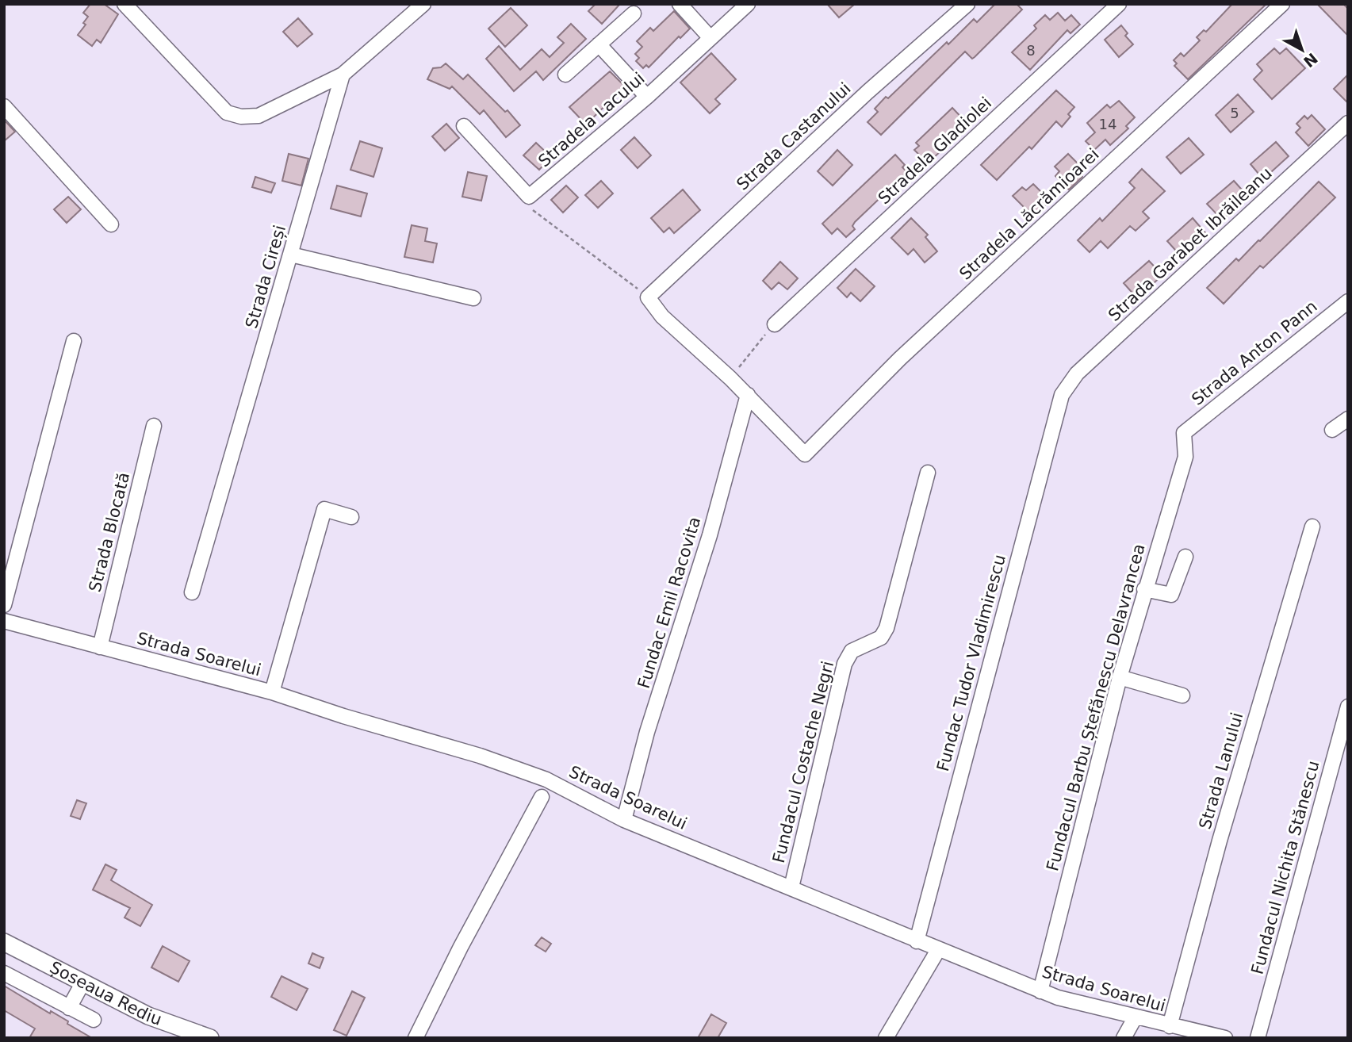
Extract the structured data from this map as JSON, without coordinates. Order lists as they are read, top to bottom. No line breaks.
{"streets":{"main road":["Șoseaua Rediu"],"street":["Stradela Lacului","Strada Castanului","Stradela Gladiolei","Stradela Lăcrămioarei","Strada Garabet Ibrăileanu","Strada Cireși","Strada Anton Pann","Strada Blocată","Fundac Emil Racovita","Strada Soarelui","Fundac Tudor Vladimirescu","Fundacul Barbu Ștefănescu Delavrancea","Fundacul Costache Negri","Strada Lanului","Fundacul Nichita Stănescu"]},"crossings":[["Stradela Lăcrămioarei","Fundac Emil Racovita"],["Strada Garabet Ibrăileanu","Fundac Tudor Vladimirescu"],["Strada Anton Pann","Fundacul Barbu Ștefănescu Delavrancea"],["Strada Blocată","Strada Soarelui"],["Fundac Emil Racovita","Strada Soarelui"],["Strada Soarelui","Fundac Tudor Vladimirescu"],["Strada Soarelui","Fundacul Barbu Ștefănescu Delavrancea"],["Strada Soarelui","Fundacul Costache Negri"],["Strada Soarelui","Strada Lanului"]],"house_numbers":["8","5","14"],"north":"bottom right"}
